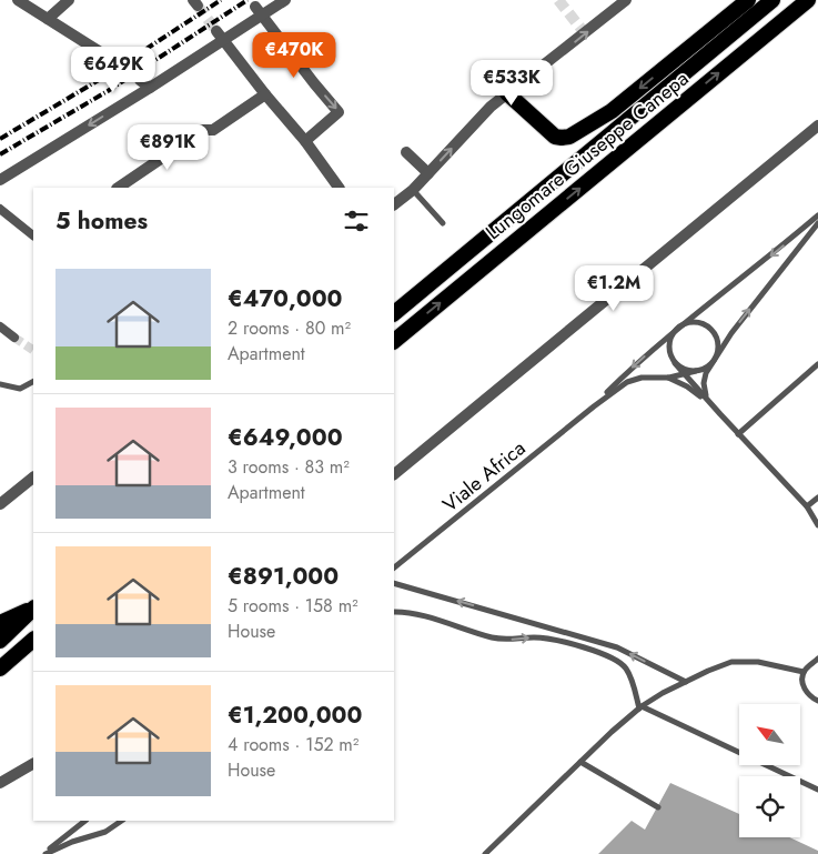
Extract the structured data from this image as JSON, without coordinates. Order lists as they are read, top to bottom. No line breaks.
{"streets":{"highway":["Lungomare Giuseppe Canepa"],"lane":["Viale Africa"]},"north":"top left","page":{"price":["€470K","€649K","€533K","€891K","€1.2M"],"heading":"5 homes","list":[{"name":"€470,000","note":"2 rooms · 80 m² · Apartment"},{"name":"€649,000","note":"3 rooms · 83 m² · Apartment"},{"name":"€891,000","note":"5 rooms · 158 m² · House"},{"name":"€1,200,000","note":"4 rooms · 152 m² · House"}]}}
